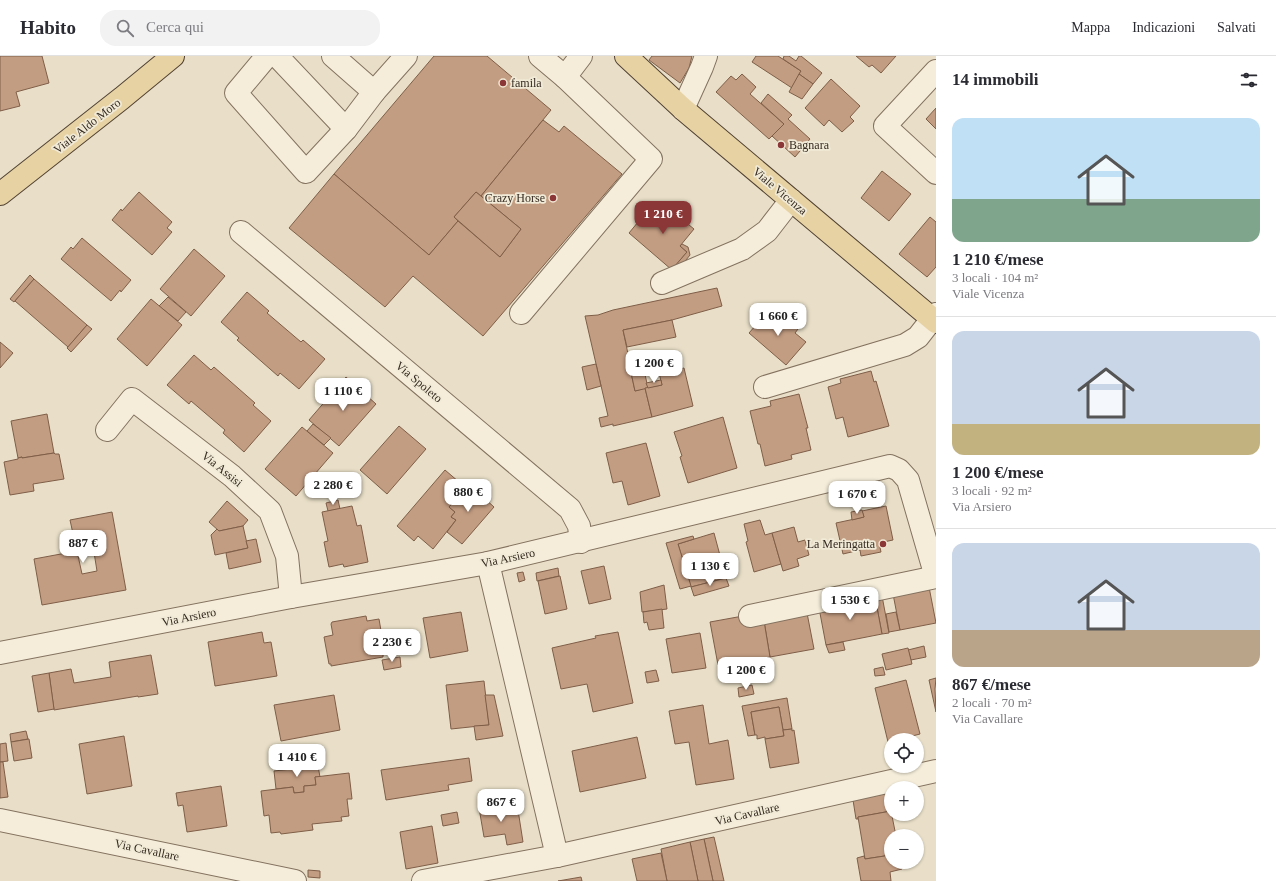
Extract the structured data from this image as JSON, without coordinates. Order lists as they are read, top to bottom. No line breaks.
{"streets":{"main road":["Viale Aldo Moro","Viale Vicenza"],"street":["Via Spoleto","Via Assisi","Via Arsiero","Via Cavallare"]},"crossings":[["Via Spoleto","Via Arsiero"],["Via Assisi","Via Arsiero"]],"places":["famila","Bagnara","Crazy Horse","La Meringatta"],"page":{"header":"Habito","search":"Cerca qui","nav":["Mappa","Indicazioni","Salvati"],"heading":"14 immobili","list":[{"name":"1 210 €/mese","note":"3 locali · 104 m² · Viale Vicenza"},{"name":"1 200 €/mese","note":"3 locali · 92 m² · Via Arsiero"},{"name":"867 €/mese","note":"2 locali · 70 m² · Via Cavallare"}],"price":["1 210 €","1 660 €","1 200 €","1 110 €","2 280 €","880 €","1 670 €","887 €","1 130 €","1 530 €","2 230 €","1 200 €","1 410 €","867 €"],"map_buttons":["+","−"]}}
